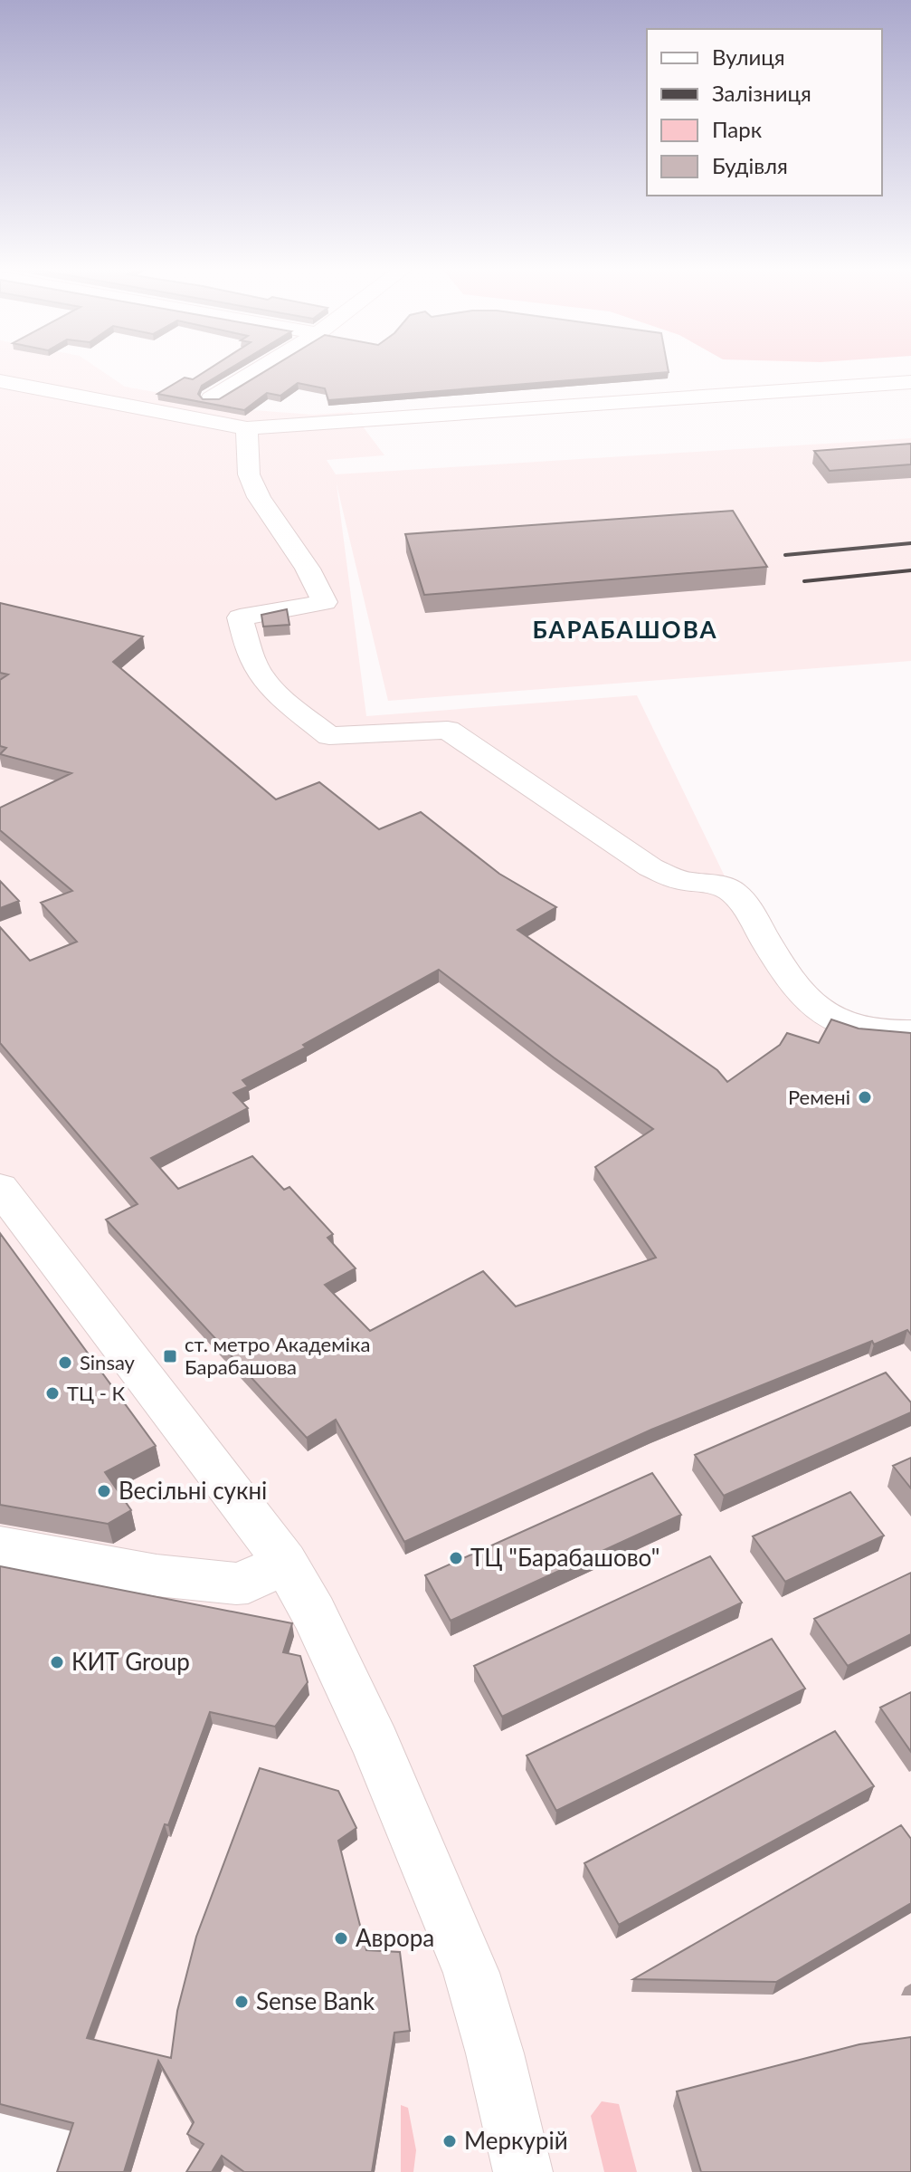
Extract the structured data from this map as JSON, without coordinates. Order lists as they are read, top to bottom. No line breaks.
{"districts":["БАРАБАШОВА"],"places":{"other":["Ремені","Sinsay","ТЦ - К","Весільні сукні","ТЦ \"Барабашово\"","КИТ Group","Аврора","Sense Bank","Меркурій"],"transit":["ст. метро Академіка Барабашова"]},"legend":["Вулиця","Залізниця","Парк","Будівля"]}
